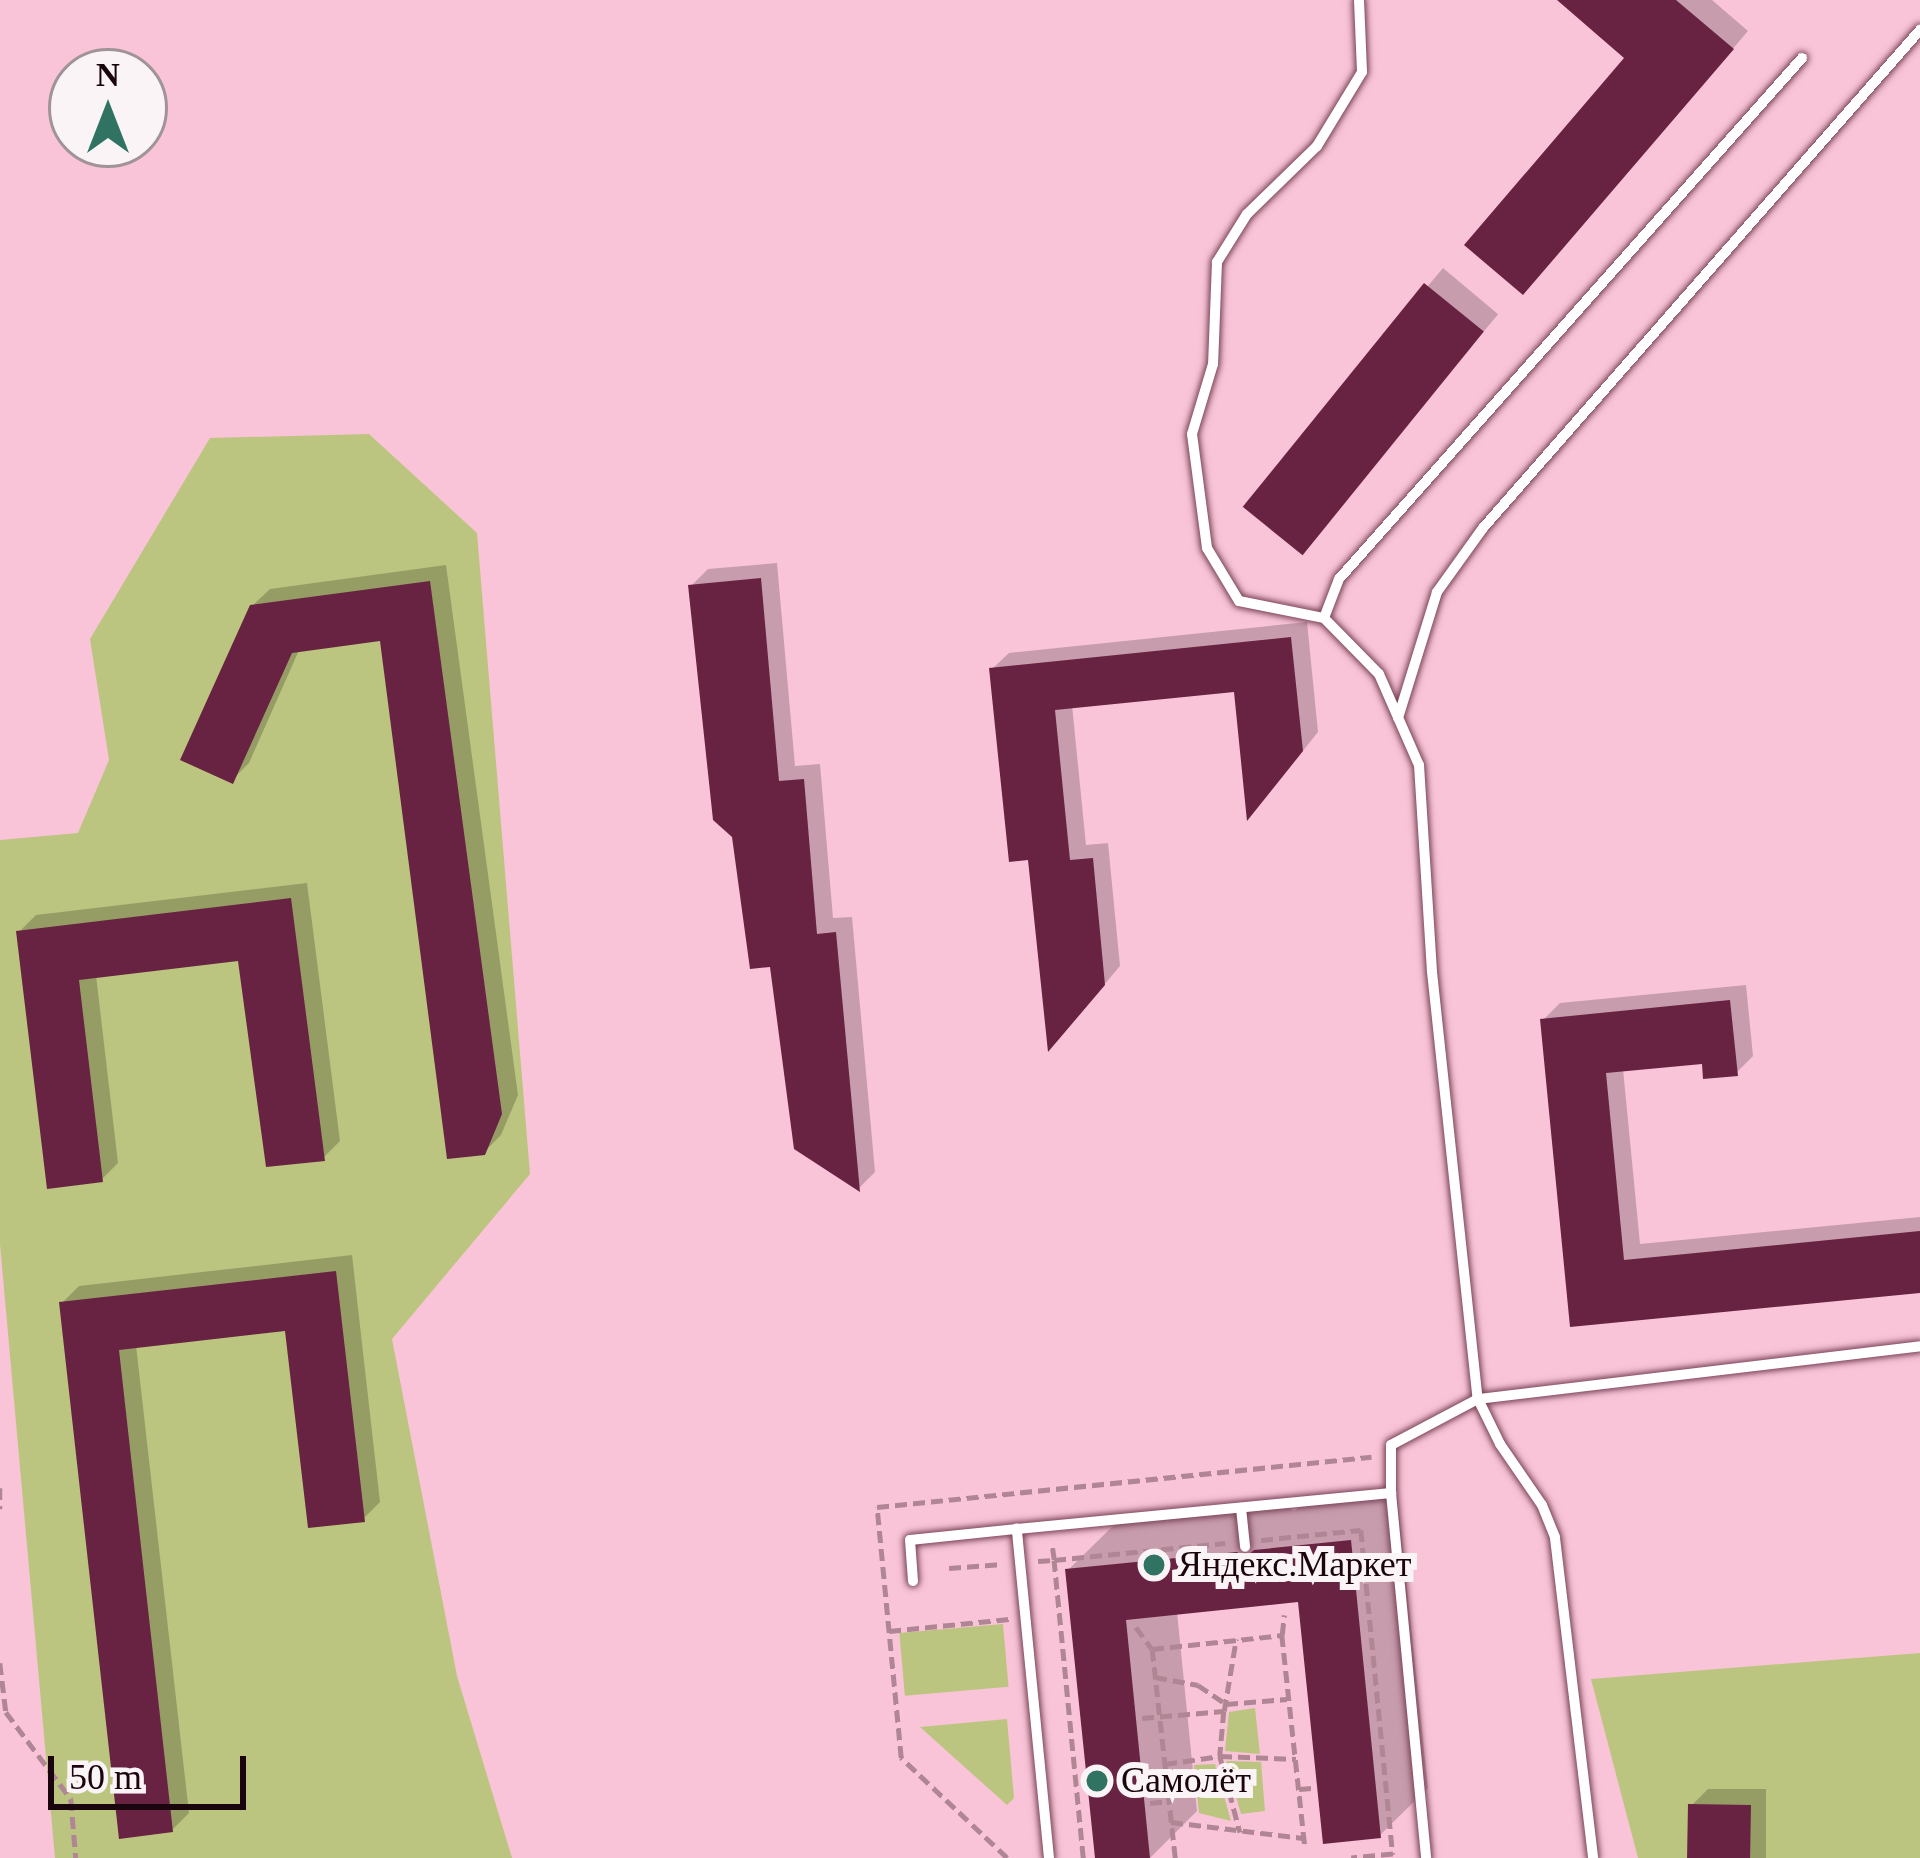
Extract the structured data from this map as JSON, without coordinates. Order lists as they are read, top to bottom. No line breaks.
{"places":["Яндекс.Маркет","Самолёт"],"scale_bar":"50 m","north":"top"}
